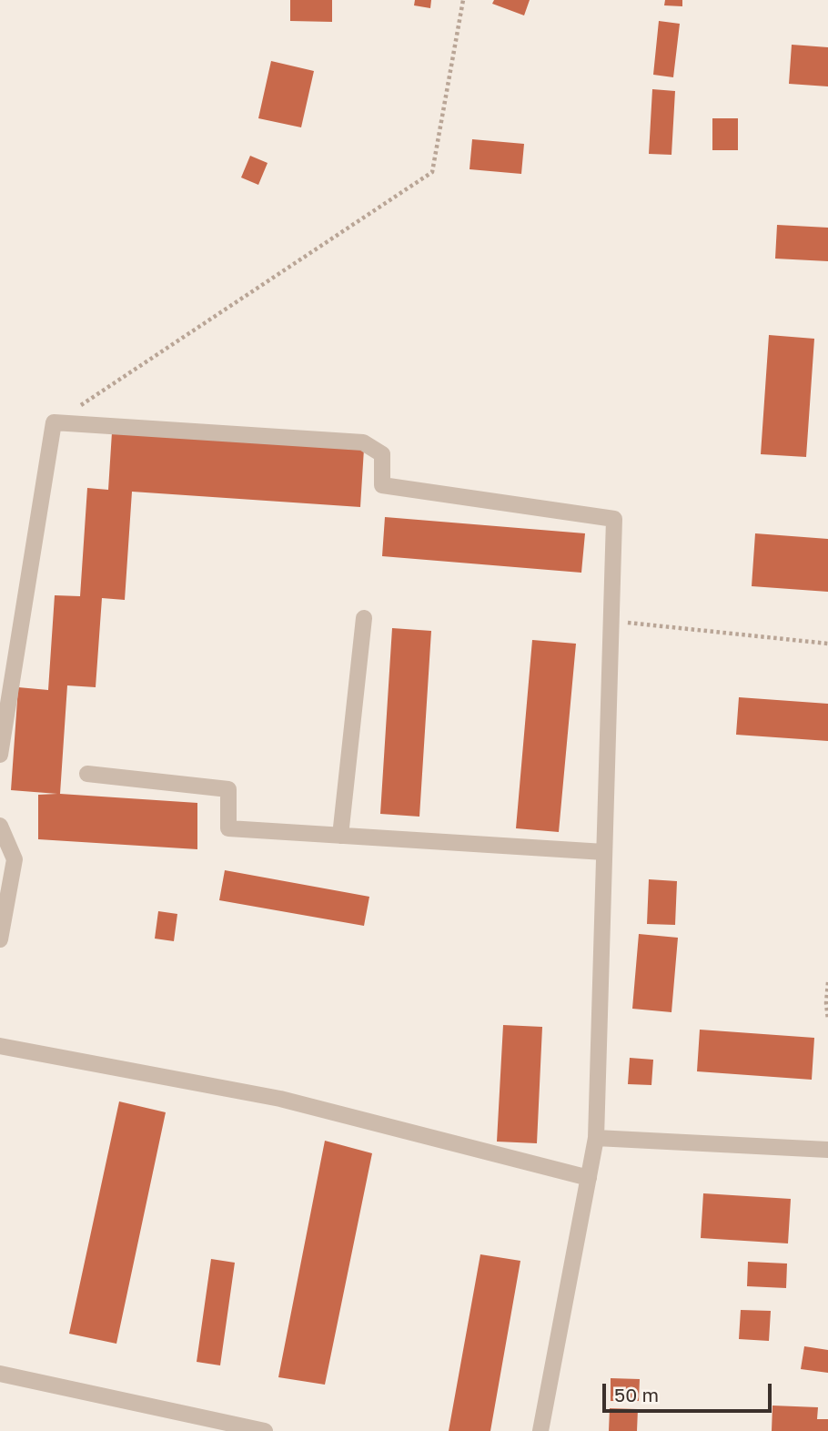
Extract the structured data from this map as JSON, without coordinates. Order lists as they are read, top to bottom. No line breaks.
{"scale_bar":"50 m"}
